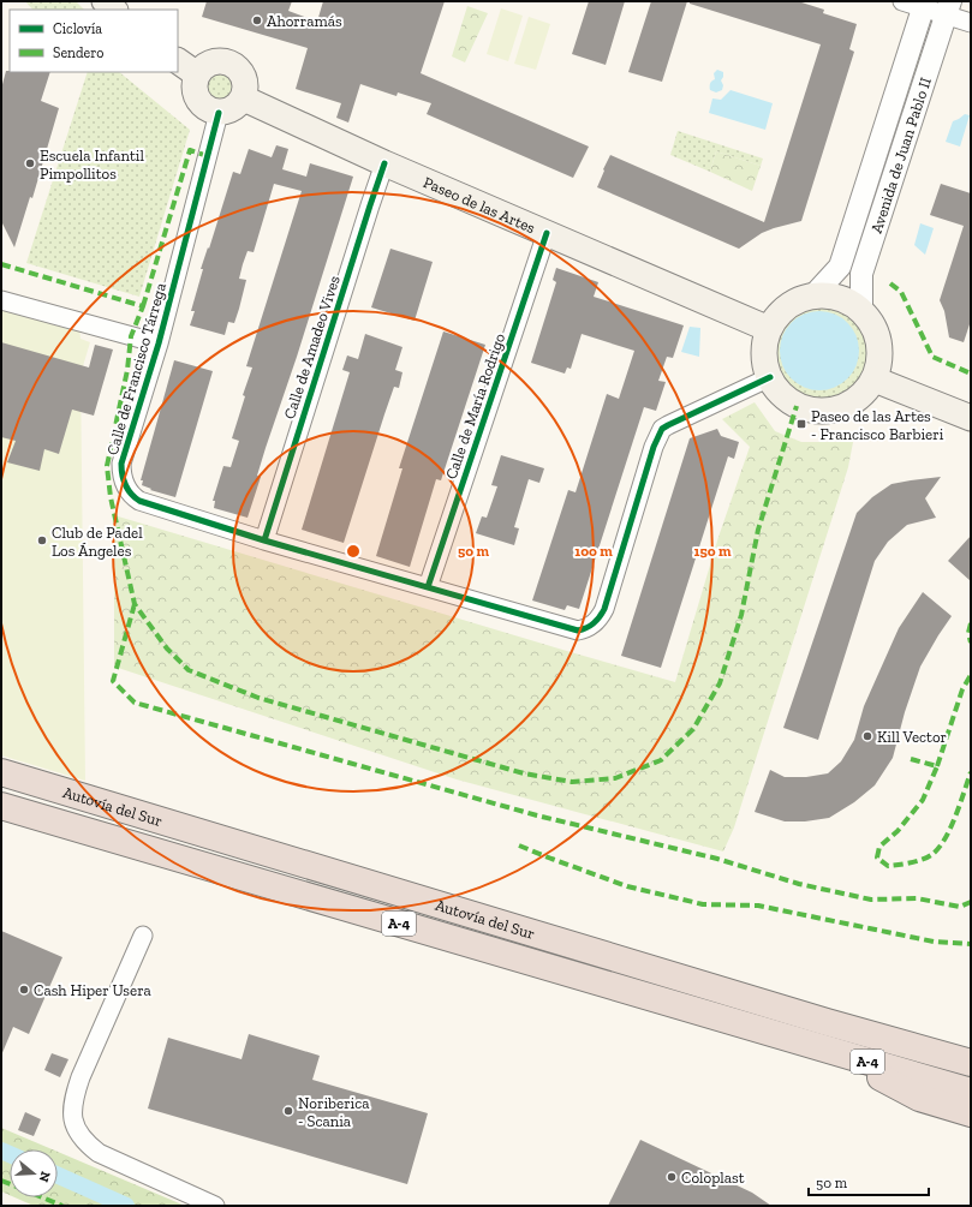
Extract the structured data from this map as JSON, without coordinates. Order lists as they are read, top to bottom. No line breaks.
{"streets":{"highway":["Autovía del Sur","A-4"],"main road":["Paseo de las Artes"],"street":["Avenida de Juan Pablo II","Calle de Amadeo Vives","Calle de Francisco Tárrega","Calle de María Rodrigo"]},"crossings":[["Avenida de Juan Pablo II","Paseo de las Artes"],["Avenida de Juan Pablo II","Calle de Francisco Tárrega"],["Paseo de las Artes","Calle de Amadeo Vives"],["Paseo de las Artes","Calle de Francisco Tárrega"],["Paseo de las Artes","Calle de María Rodrigo"],["Calle de Amadeo Vives","Calle de Francisco Tárrega"],["Calle de Francisco Tárrega","Calle de María Rodrigo"]],"places":{"other":["Ahorramás","Escuela Infantil Pimpollitos","Club de Padel Los Ángeles","Kill Vector","Cash Hiper Usera","Noriberica - Scania","Coloplast"],"transit":["Paseo de las Artes - Francisco Barbieri"]},"legend":["Ciclovía","Sendero"],"scale_bar":"50 m","north":"right","rings":["50 m","100 m","150 m"]}
